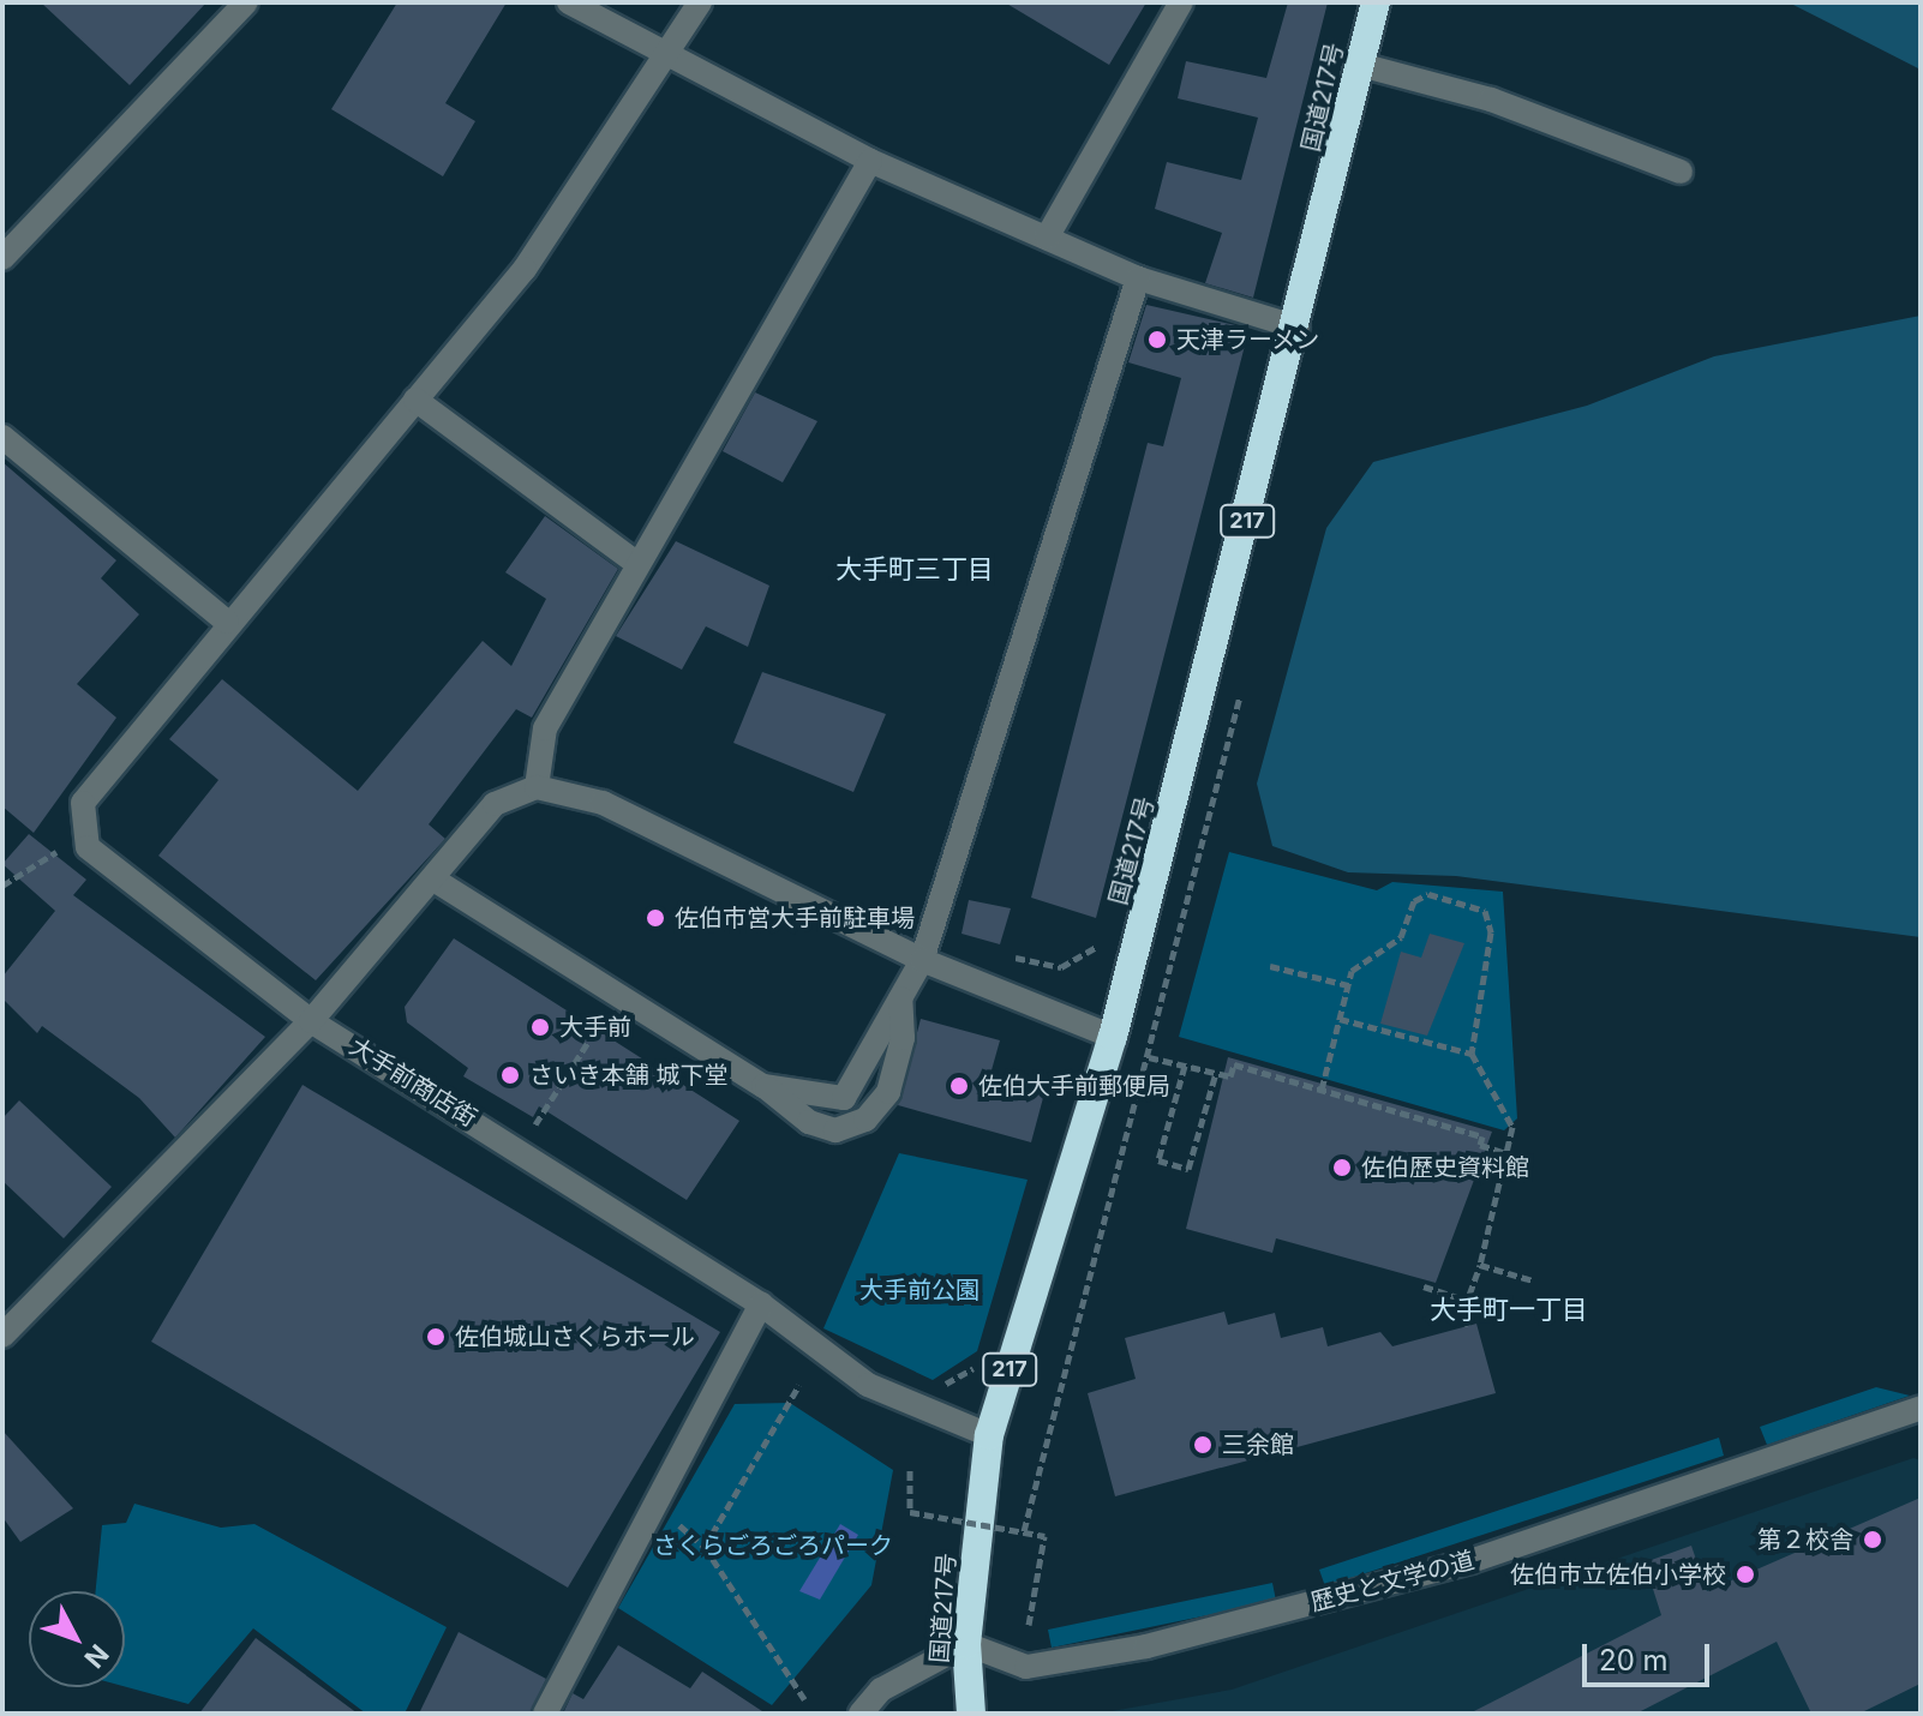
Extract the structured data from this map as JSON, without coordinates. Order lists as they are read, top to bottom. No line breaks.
{"streets":{"highway":["国道217号","217"],"street":["大手前商店街","歴史と文学の道"]},"crossings":[["国道217号","大手前商店街"],["国道217号","歴史と文学の道"]],"districts":["大手町三丁目","大手町一丁目"],"parks":["大手前公園","さくらごろごろパーク"],"places":["天津ラーメン","佐伯市営大手前駐車場","大手前","さいき本舗 城下堂","佐伯大手前郵便局","佐伯歴史資料館","佐伯城山さくらホール","三余館","第２校舎","佐伯市立佐伯小学校"],"scale_bar":"20 m","north":"bottom right"}
